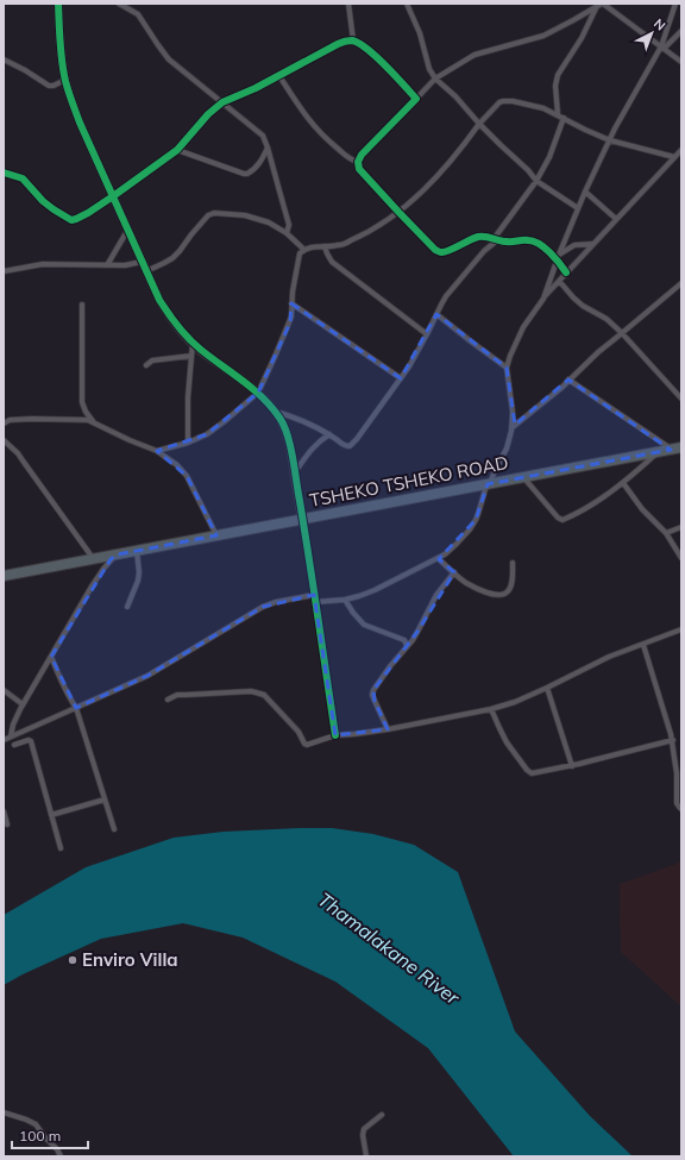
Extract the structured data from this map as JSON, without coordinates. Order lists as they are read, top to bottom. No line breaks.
{"streets":{"highway":["TSHEKO TSHEKO ROAD"]},"water":["Thamalakane River"],"places":["Enviro Villa"],"scale_bar":"100 m","north":"top right"}
